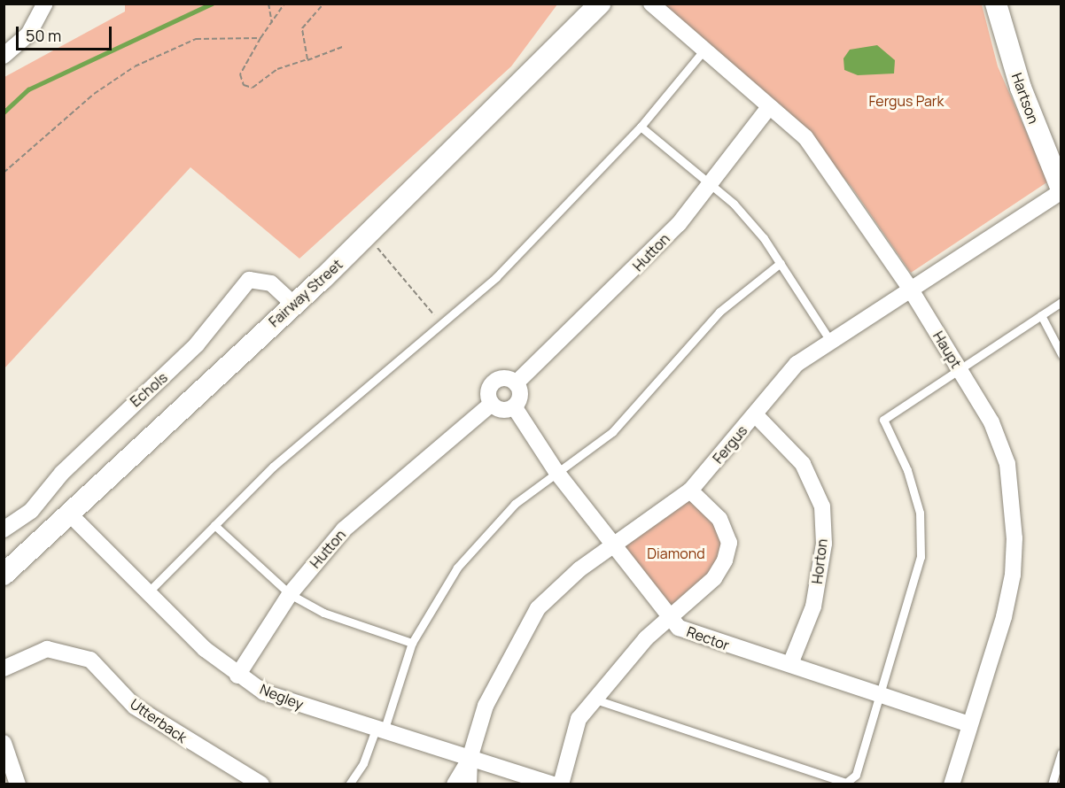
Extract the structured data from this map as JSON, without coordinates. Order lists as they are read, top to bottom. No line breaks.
{"streets":{"street":["Hartson","Hutton","Fairway Street","Haupt","Echols","Fergus","Horton","Rector","Negley","Utterback"]},"crossings":[["Hartson","Fergus"],["Hutton","Haupt"],["Hutton","Rector"],["Hutton","Negley"],["Fairway Street","Echols"],["Fairway Street","Negley"],["Haupt","Fergus"],["Haupt","Rector"],["Fergus","Horton"],["Fergus","Rector"],["Fergus","Negley"],["Horton","Rector"]],"parks":["Fergus Park","Diamond"],"scale_bar":"50 m"}
